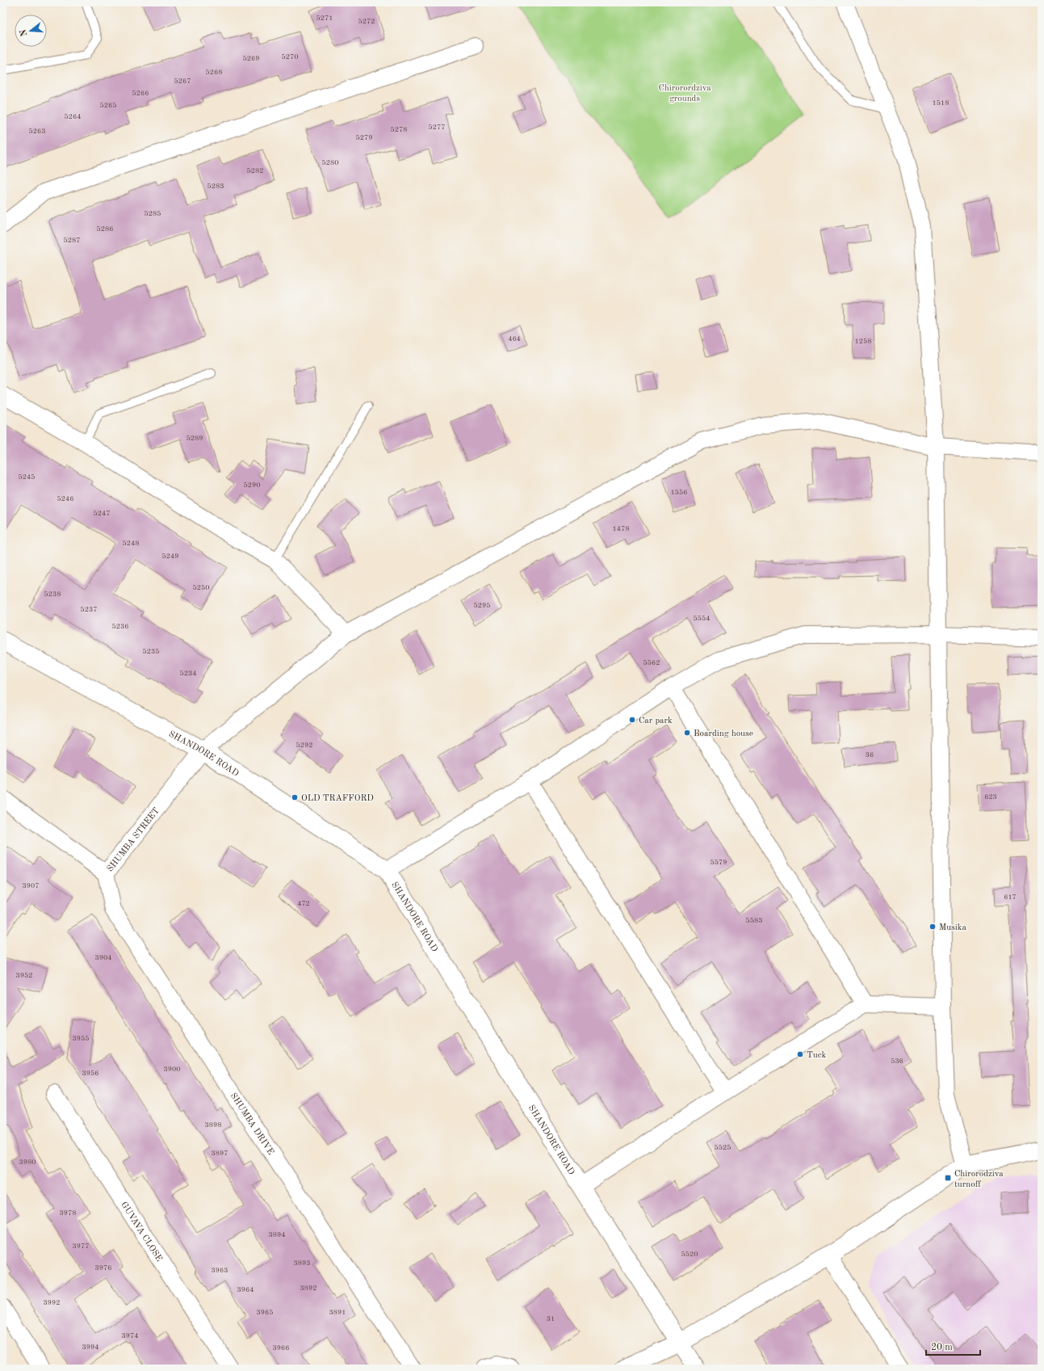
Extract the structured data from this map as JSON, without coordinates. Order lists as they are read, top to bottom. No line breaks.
{"streets":{"street":["SHANDORE ROAD","SHUMBA STREET","SHUMBA DRIVE","GUVAVA CLOSE"]},"crossings":[["SHANDORE ROAD","SHUMBA STREET"],["SHUMBA STREET","SHUMBA DRIVE"]],"parks":["Chirorordziva grounds"],"places":{"other":["Car park","Boarding house","OLD TRAFFORD","Musika","Tuck"],"transit":["Chirorodziva turnoff"]},"house_numbers":["5271","5272","5270","5269","5268","5267","5266","1518","5265","5264","5277","5278","5263","5279","5280","5282","5283","5285","5286","5287","464","1258","5289","5245","5290","1556","5246","5247","1478","5248","5249","5250","5238","5295","5237","5554","5236","5235","5562","5234","5292","36","623","5579","3907","617","472","5583","3904","3952","3955","536","3900","3956","3898","5525","3897","3980","3978","3894","3977","5520","3893","3976","3963","3892","3964","3992","3965","3891","31","3974","3994","3966"],"scale_bar":"20 m","north":"left"}
